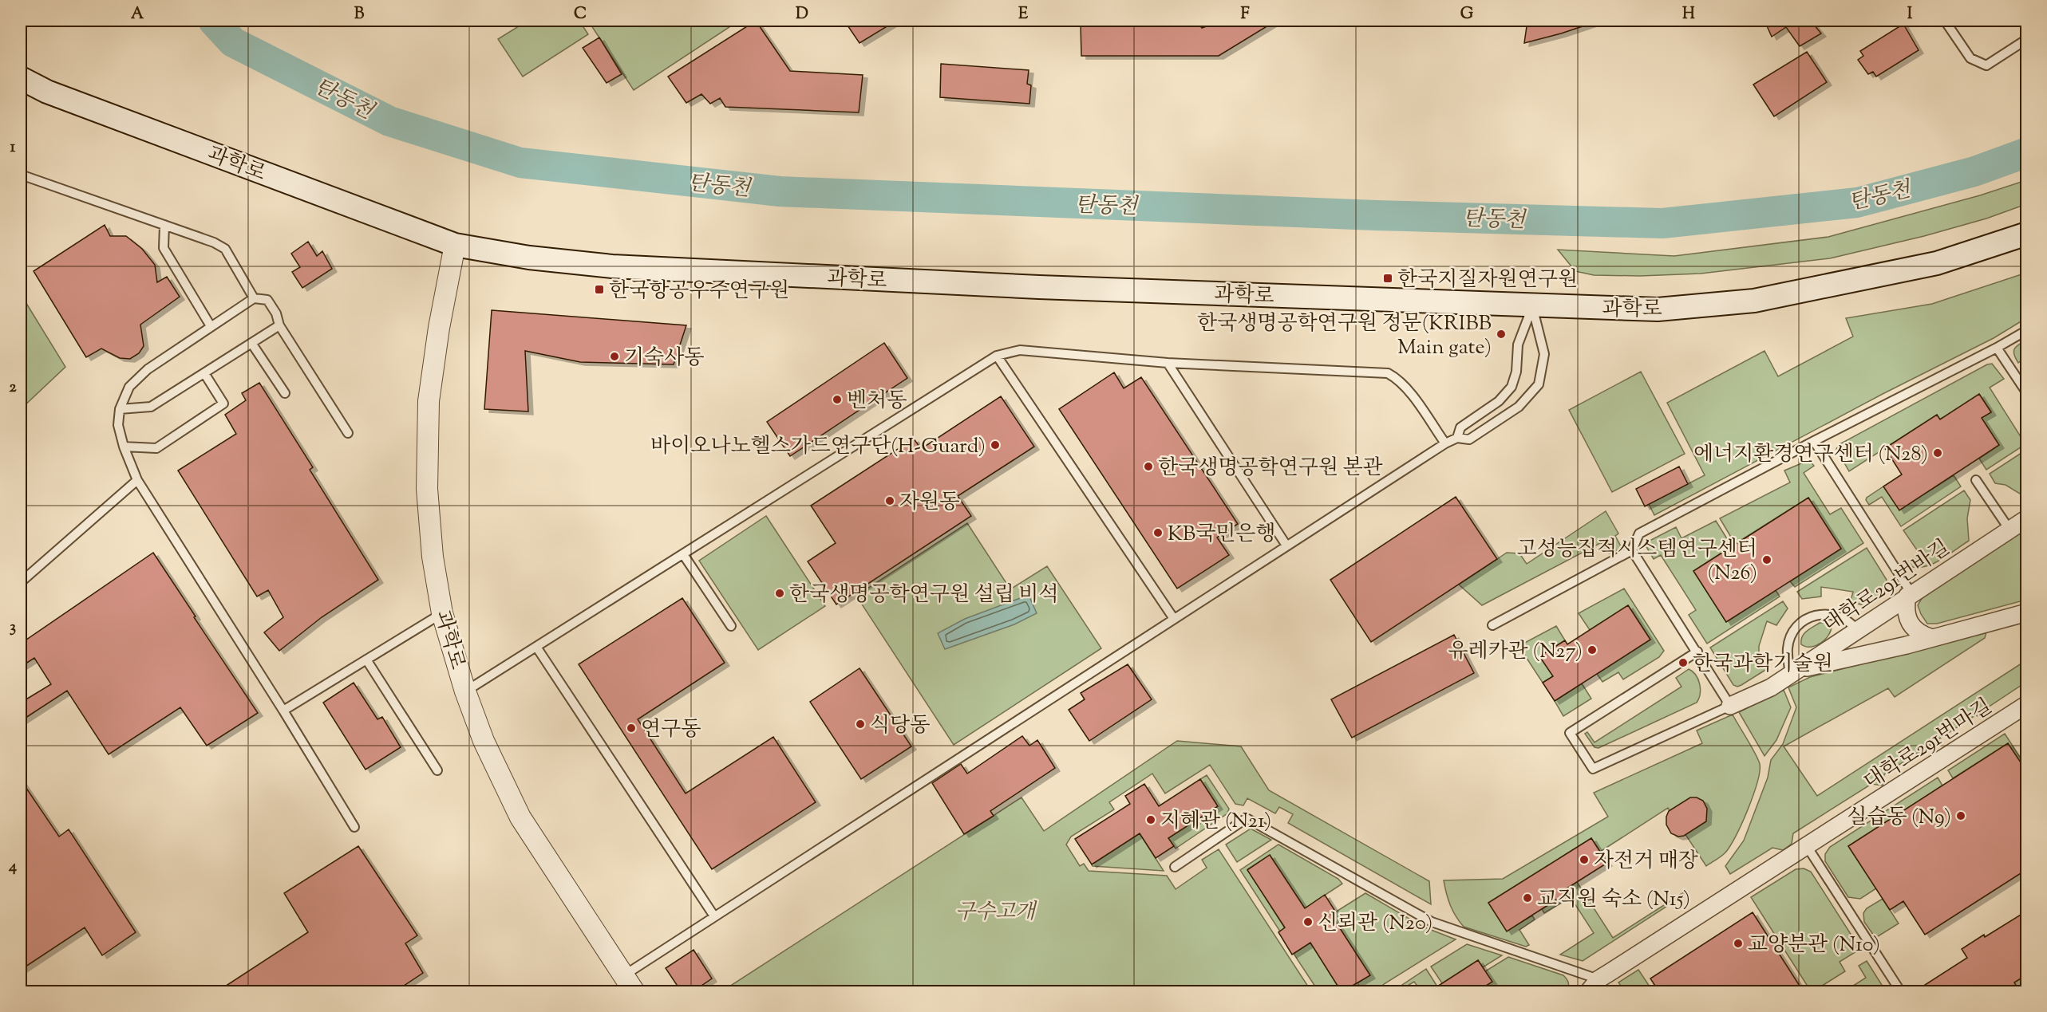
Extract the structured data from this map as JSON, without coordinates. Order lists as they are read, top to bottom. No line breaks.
{"streets":{"main road":["과학로"],"street":["대학로291번바길","대학로291번마길"]},"water":["탄동천"],"parks":["구수고개"],"places":{"transit":["한국지질자원연구원","한국항공우주연구원"],"other":["한국생명공학연구원 정문(KRIBB Main gate)","기숙사동","벤처동","바이오나노헬스가드연구단(H-Guard)","에너지환경연구센터 (N28)","한국생명공학연구원 본관","자원동","KB국민은행","고성능집적시스템연구센터 (N26)","한국생명공학연구원 설립 비석","유레카관 (N27)","한국과학기술원","식당동","연구동","실습동 (N9)","지혜관 (N21)","자전거 매장","교직원 숙소 (N15)","신뢰관 (N20)","교양분관 (N10)"]},"grid":{"columns":["A","B","C","D","E","F","G","H","I"],"rows":["1","2","3","4"]}}
